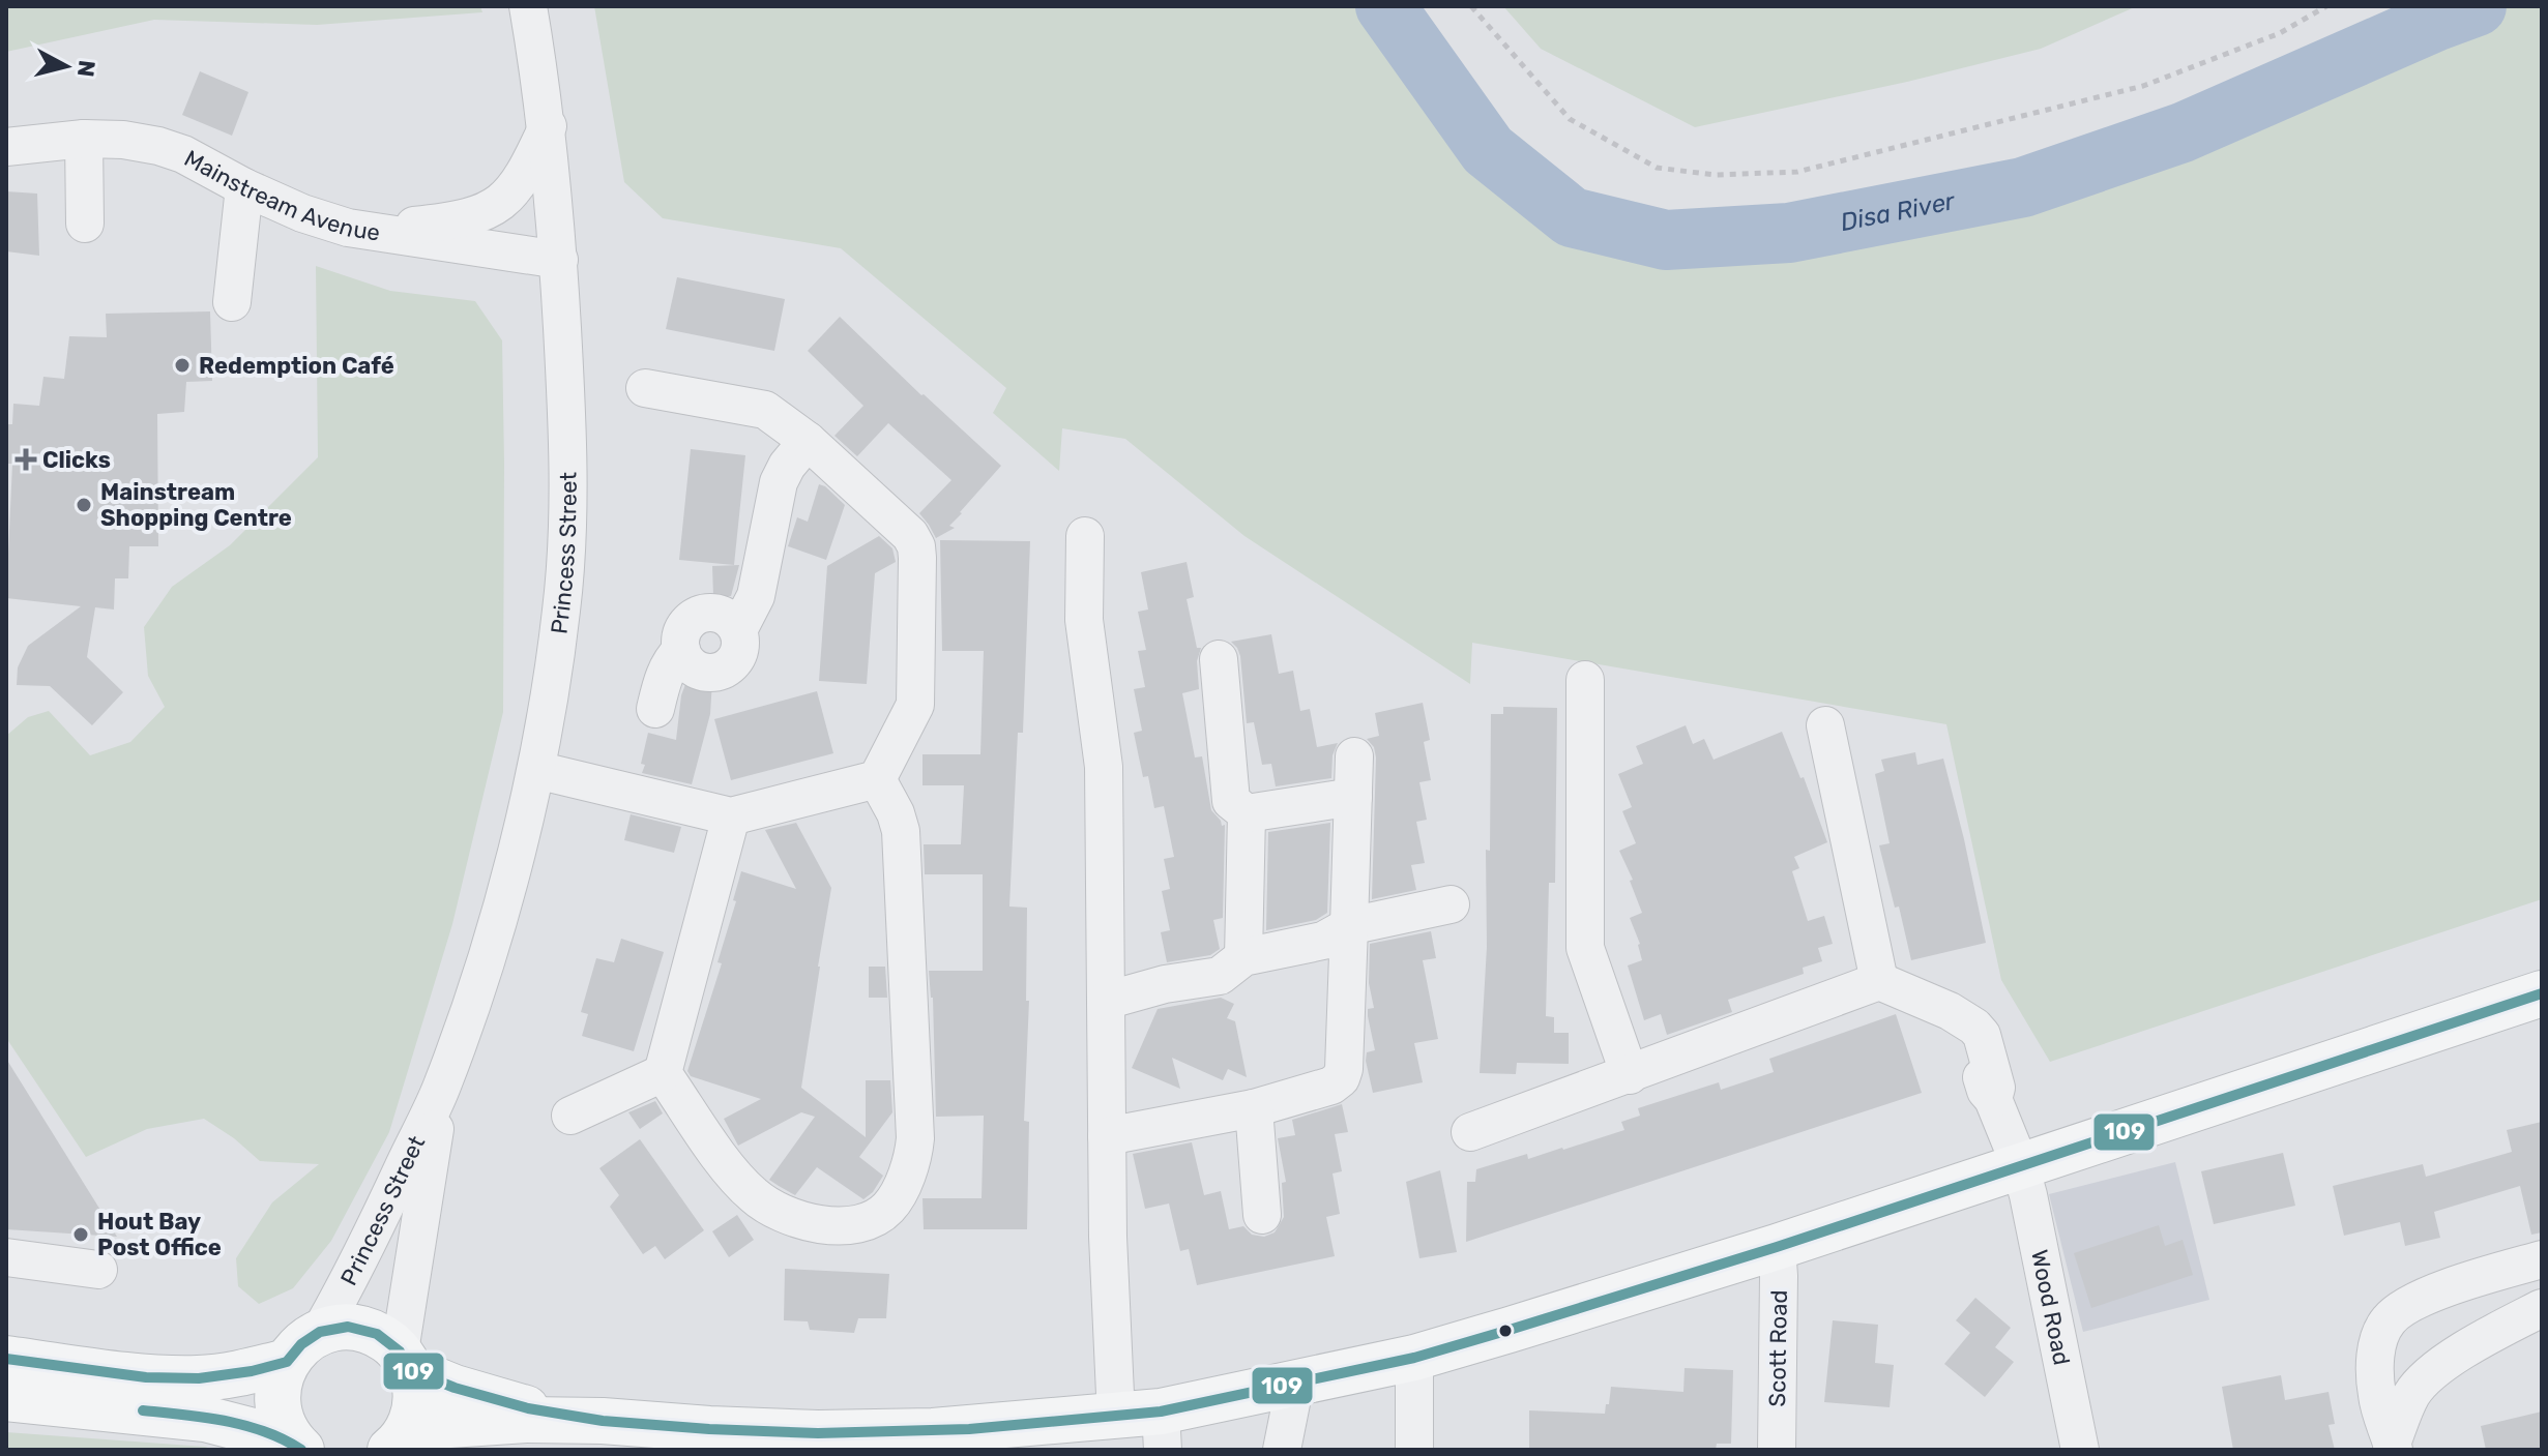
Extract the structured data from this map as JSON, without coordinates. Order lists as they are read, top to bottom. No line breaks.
{"streets":{"street":["Mainstream Avenue","Princess Street","Wood Road","Scott Road"]},"crossings":[["Mainstream Avenue","Princess Street"]],"water":["Disa River"],"places":{"other":["Redemption Café","Mainstream Shopping Centre","Hout Bay Post Office"],"health":["Clicks"]},"lines":["transit line 109"],"north":"right"}
